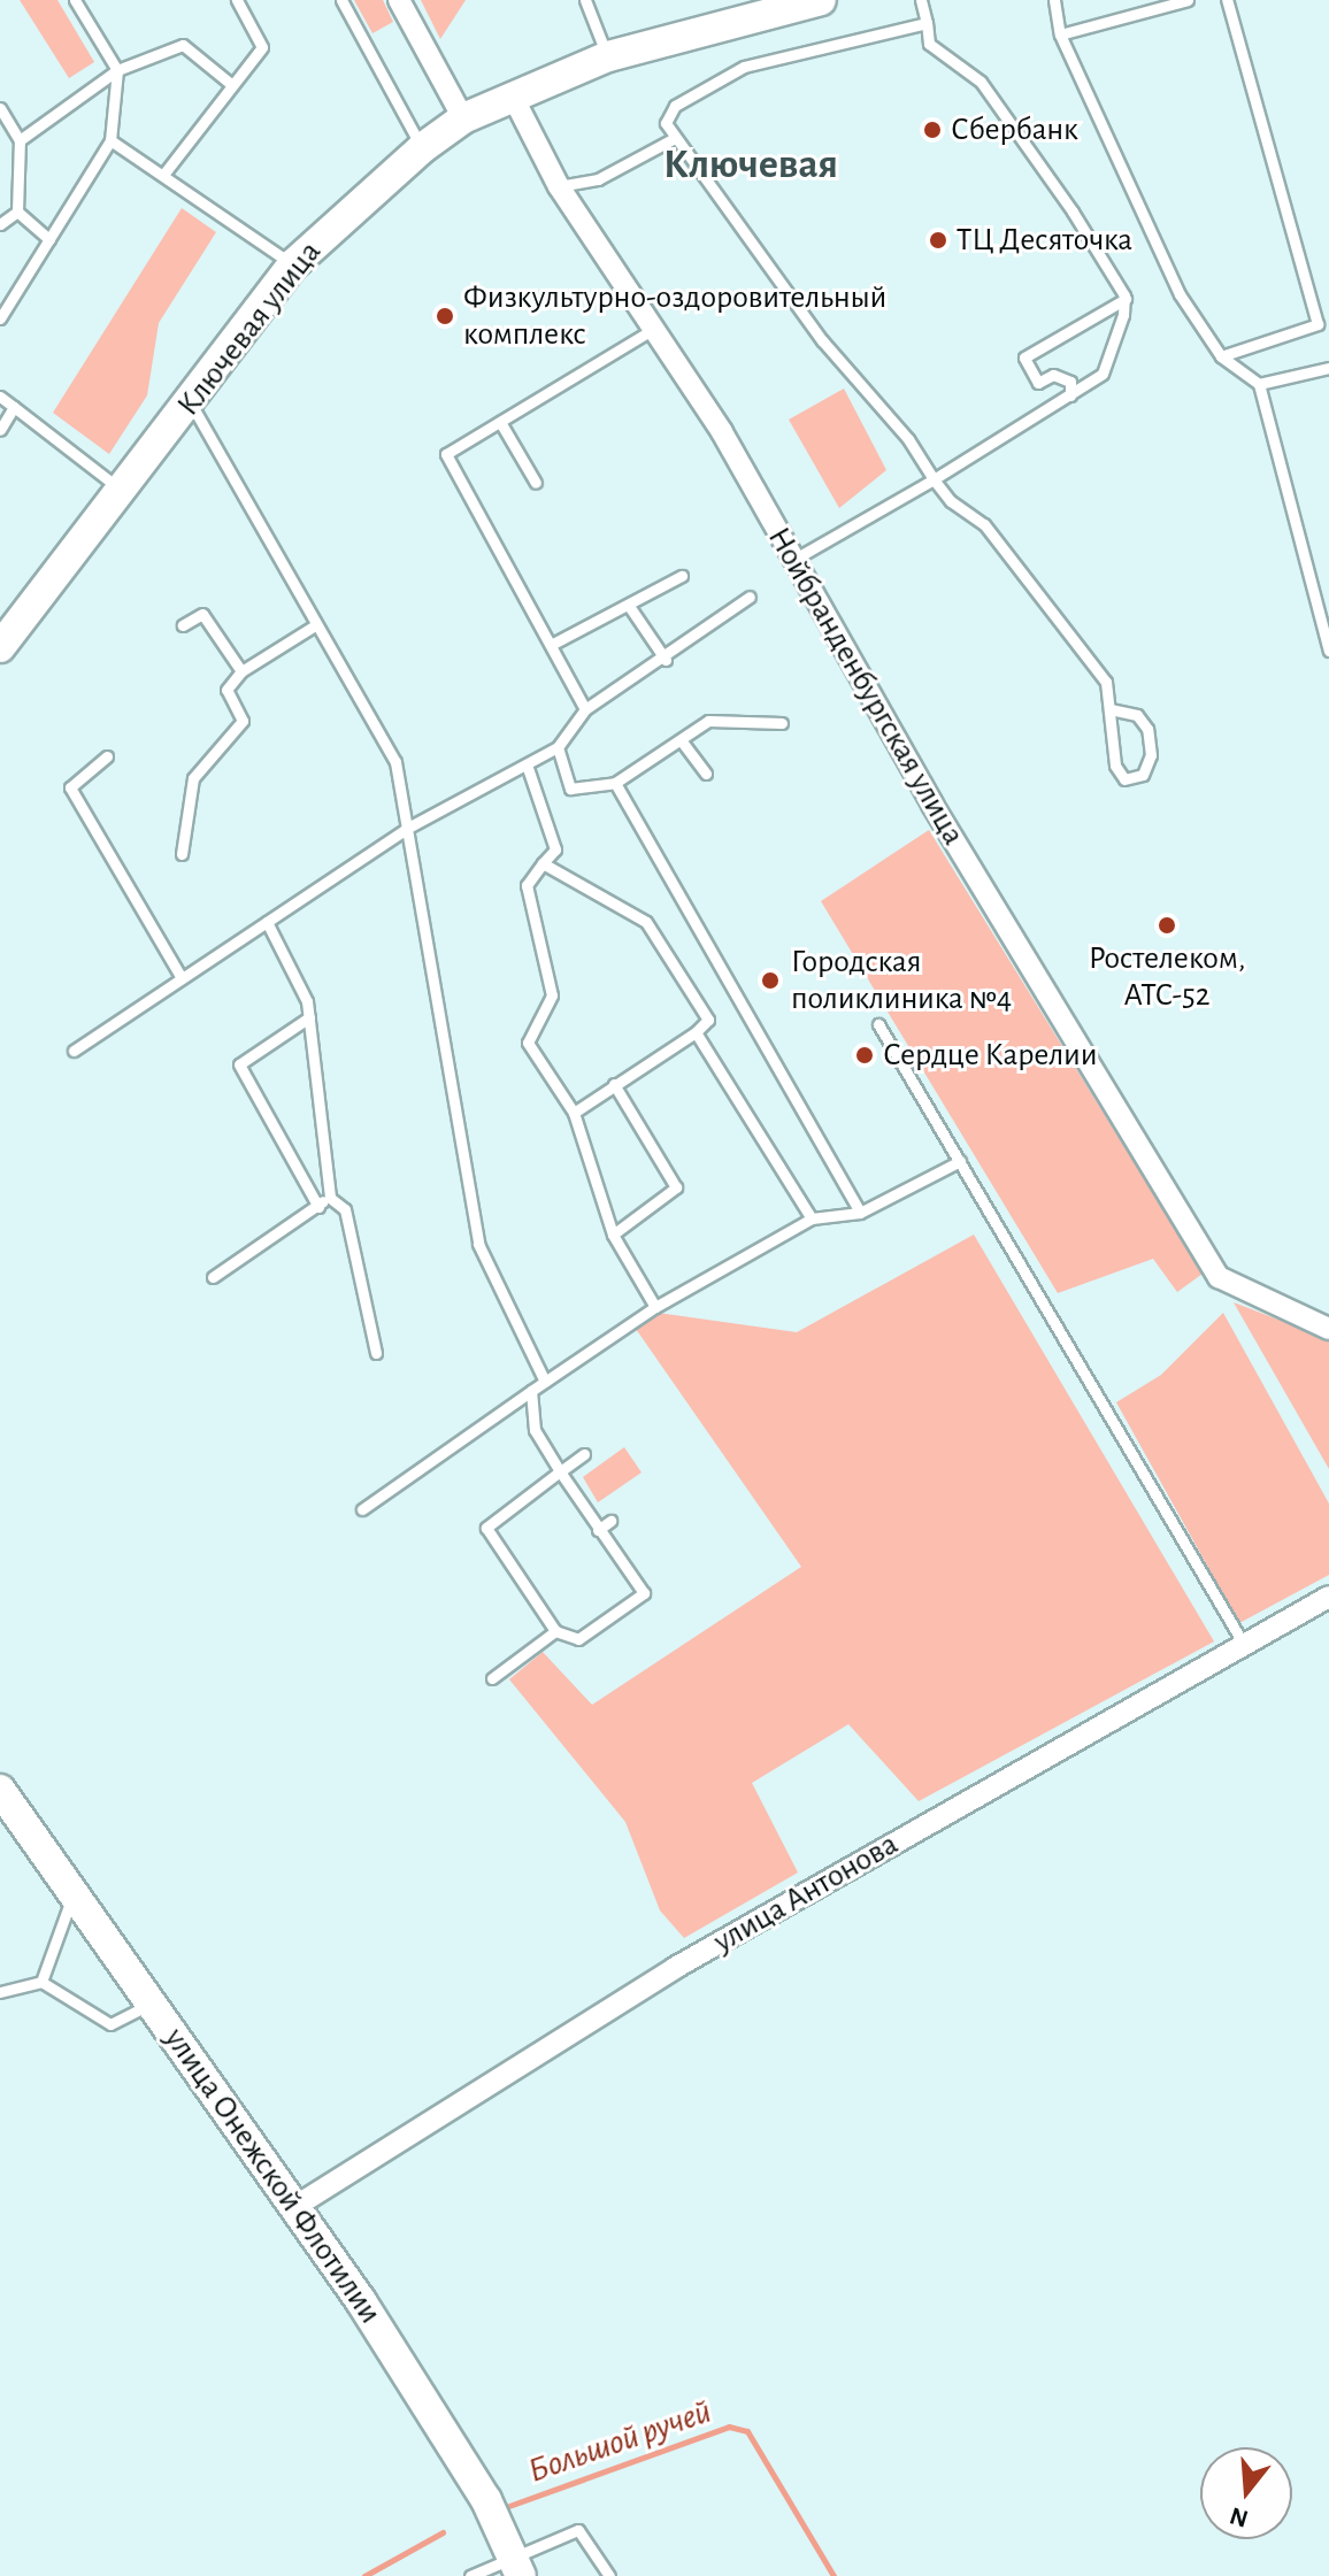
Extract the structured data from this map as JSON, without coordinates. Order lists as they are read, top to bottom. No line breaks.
{"streets":{"main road":["Ключевая улица","улица Онежской Флотилии"],"street":["Нойбранденбургская улица","улица Антонова"]},"crossings":[["Ключевая улица","Нойбранденбургская улица"],["улица Антонова","улица Онежской Флотилии"]],"districts":["Ключевая"],"water":["Большой ручей"],"places":["Сбербанк","ТЦ Десяточка","Физкультурно-оздоровительный комплекс","Ростелеком, АТС-52","Городская поликлиника №4","Сердце Карелии"],"north":"bottom"}
